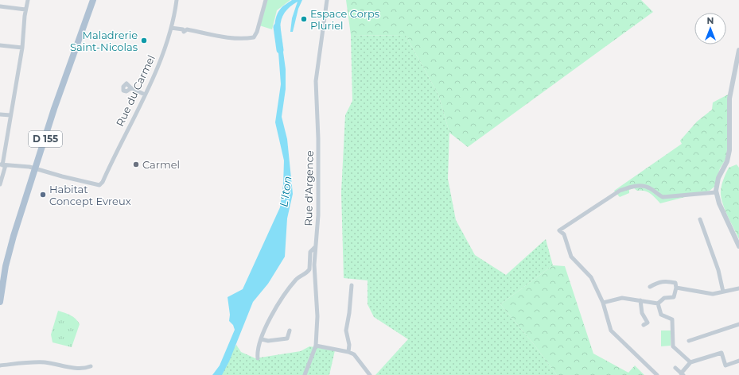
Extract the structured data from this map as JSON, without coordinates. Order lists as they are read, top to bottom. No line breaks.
{"streets":{"main road":["D 155"],"street":["Rue du Carmel","Rue d'Argence"]},"crossings":[["Rue du Carmel","D 155"]],"water":["L'Iton"],"places":["Espace Corps Pluriel","Maladrerie Saint-Nicolas","Carmel","Habitat Concept Evreux"],"north":"top"}
